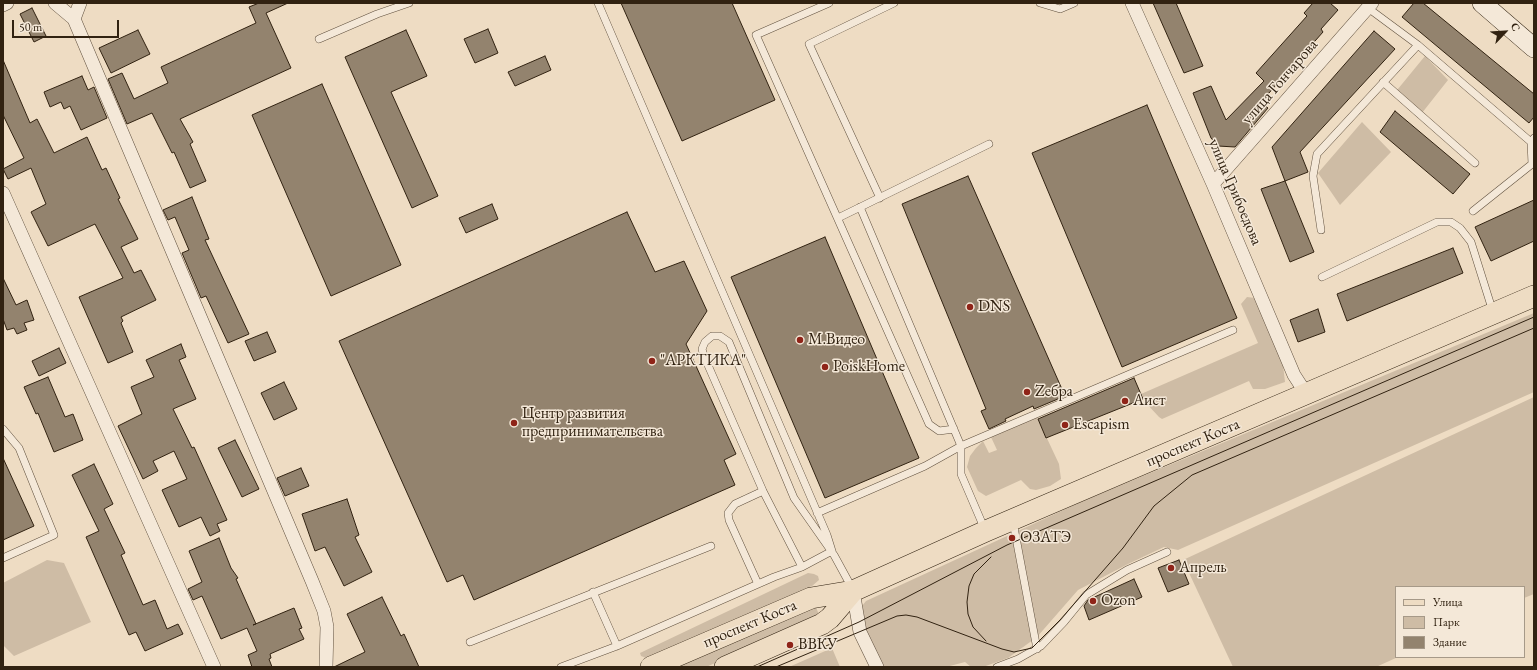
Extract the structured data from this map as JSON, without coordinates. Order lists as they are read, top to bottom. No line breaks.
{"streets":{"main road":["проспект Коста"],"street":["улица Гончарова","улица Грибоедова"]},"crossings":[["улица Гончарова","улица Грибоедова"],["улица Грибоедова","проспект Коста"]],"places":["DNS","M.Видео","\"АРКТИКА\"","PoiskHome","Zeбра","Аист","Центр развития предпринимательства","Escapism","ОЗАТЭ","Апрель","Ozon","ВВКУ"],"legend":["Улица","Парк","Здание"],"scale_bar":"50 m","north":"top right"}
